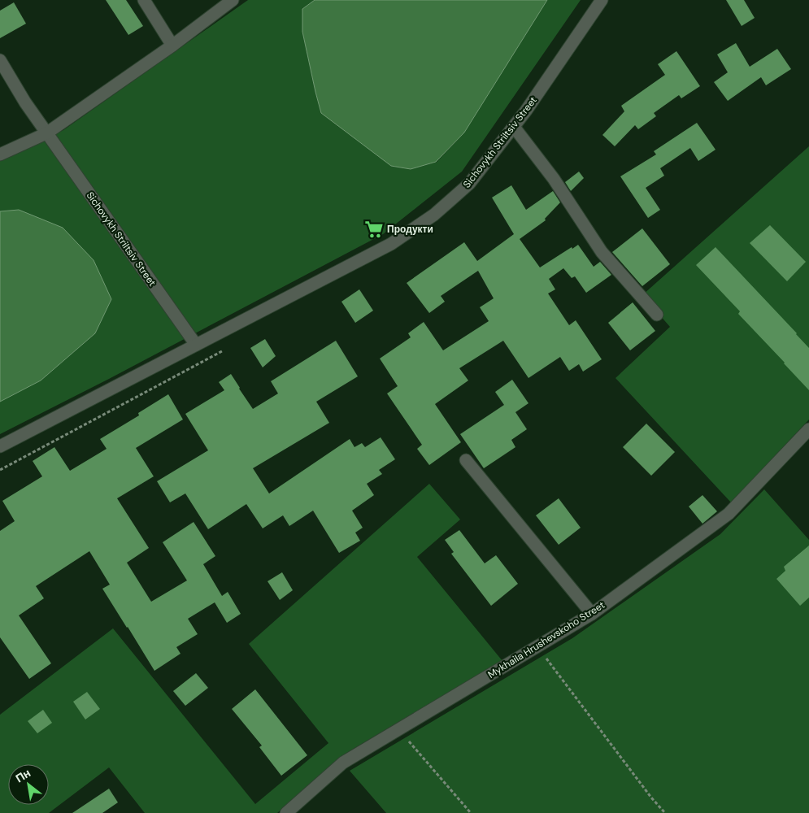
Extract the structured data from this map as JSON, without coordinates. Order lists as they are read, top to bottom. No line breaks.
{"streets":{"street":["Sichovykh Striltsiv Street","Mykhaila Hrushevskoho Street"]},"places":{"supermarket":["Продукти"]},"north":"top left"}
